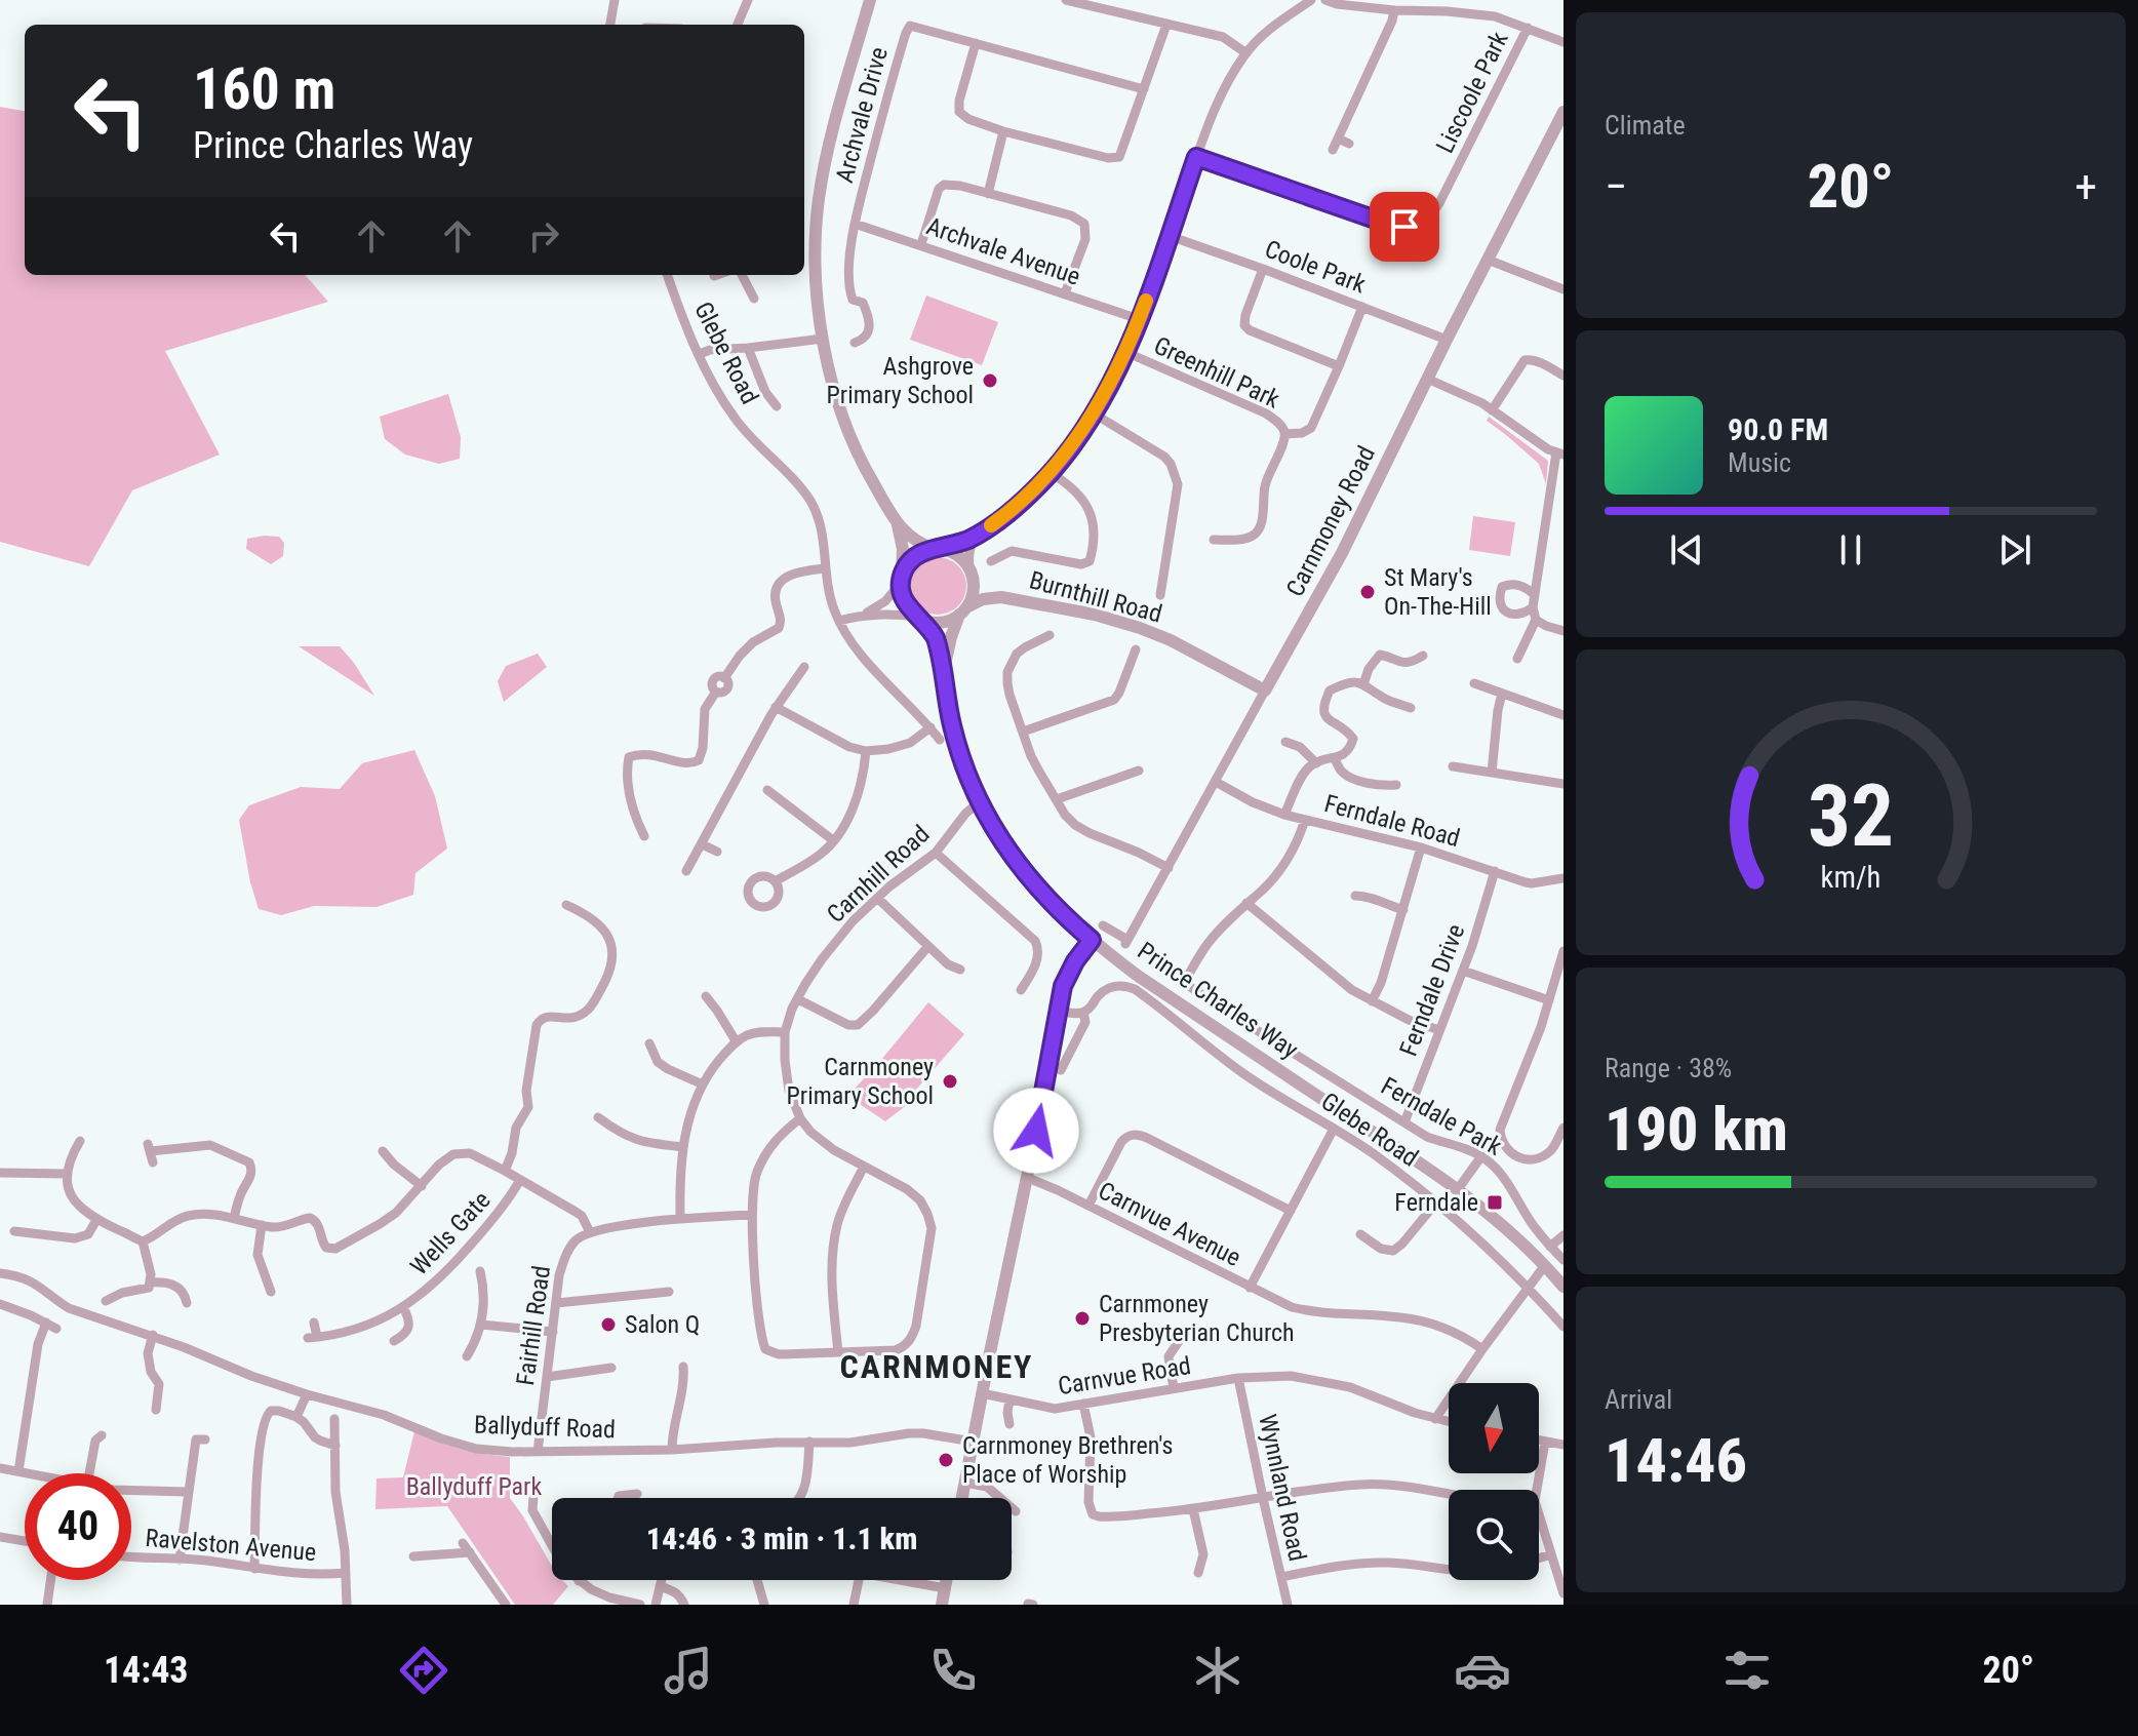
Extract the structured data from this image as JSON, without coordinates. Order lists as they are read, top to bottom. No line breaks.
{"streets":{"street":["Liscoole Park","Archvale Drive","Archvale Avenue","Coole Park","Glebe Road","Greenhill Park","Carnmoney Road","Burnthill Road","Ferndale Road","Carnhill Road","Ferndale Drive","Prince Charles Way","Ferndale Park","Carnvue Avenue","Wells Gate","Fairhill Road","Carnvue Road","Ballyduff Road","Wynnland Road","Ravelston Avenue"]},"crossings":[["Archvale Drive","Archvale Avenue"],["Coole Park","Carnmoney Road"],["Carnmoney Road","Burnthill Road"],["Carnmoney Road","Ferndale Road"],["Burnthill Road","Prince Charles Way"],["Ferndale Road","Ferndale Drive"],["Carnhill Road","Prince Charles Way"],["Ferndale Drive","Ferndale Park"],["Fairhill Road","Ballyduff Road"],["Carnvue Road","Wynnland Road"]],"districts":["CARNMONEY"],"parks":["Ballyduff Park"],"places":{"other":["Ashgrove Primary School","St Mary's On-The-Hill","Carnmoney Primary School","Carnmoney Presbyterian Church","Salon Q","Carnmoney Brethren's Place of Worship"],"transit":["Ferndale"]},"north":"bottom","page":{"tile":["Climate",["Range · 38%","190 km"],["Arrival","14:46"]],"turn":["160 m","Prince Charles Way"],"heat":["−","20°","+"],"song":["90.0 FM","Music"],"limit":"40","trip":"14:46 · 3 min · 1.1 km","tabs":["14:43","20°"],"gauge":["32","km/h"]}}
